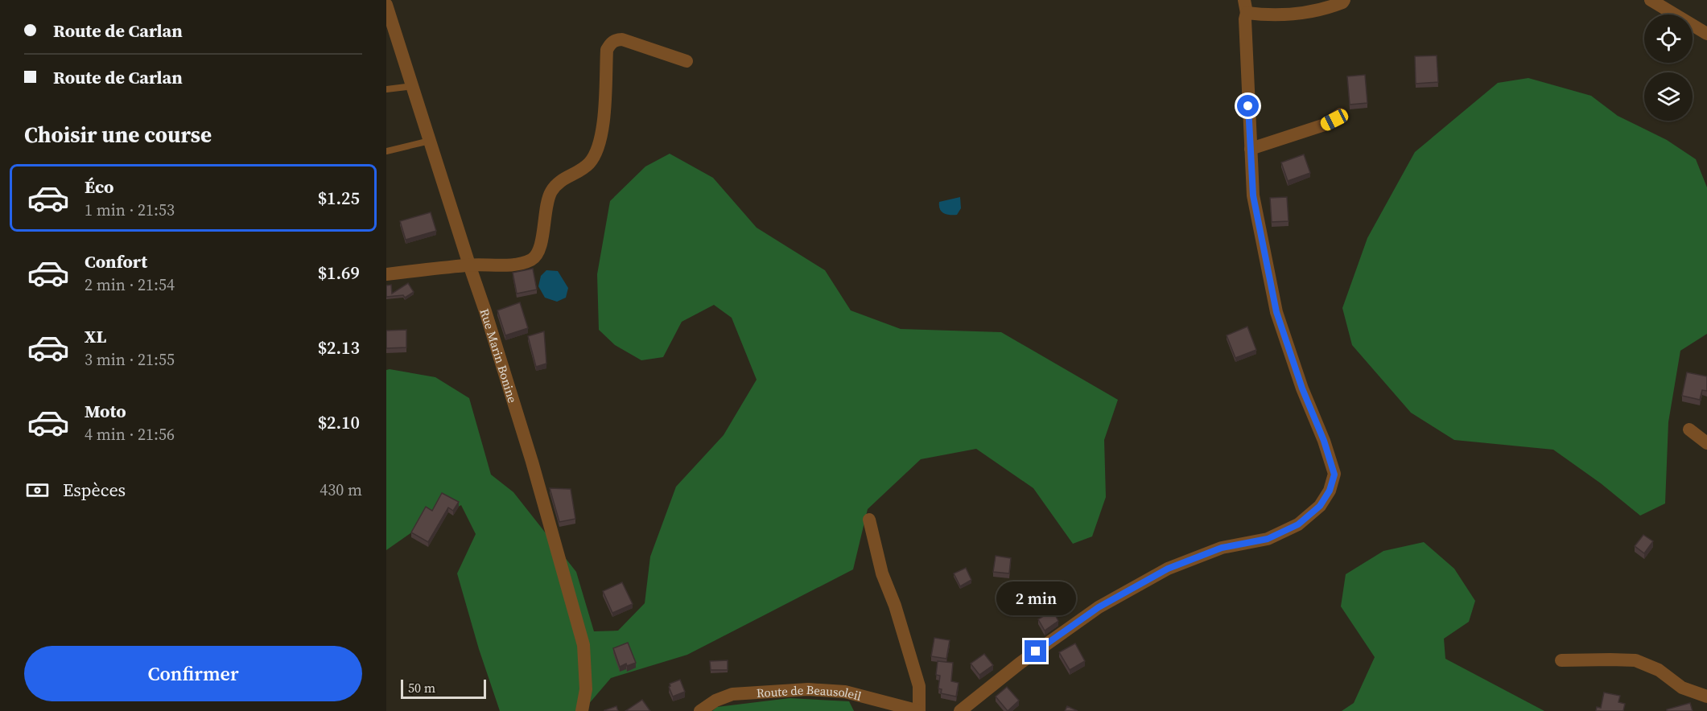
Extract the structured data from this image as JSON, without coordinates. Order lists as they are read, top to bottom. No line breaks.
{"streets":{"street":["Rue Marin Bonine","Route de Beausoleil"]},"scale_bar":"50 m","page":{"banner":["Route de Carlan","Route de Carlan"],"heading":"Choisir une course","list":[{"name":"Éco","note":"1 min · 21:53","value":"$1.25"},{"name":"Confort","note":"2 min · 21:54","value":"$1.69"},{"name":"XL","note":"3 min · 21:55","value":"$2.13"},{"name":"Moto","note":"4 min · 21:56","value":"$2.10"}],"pay":["Espèces","430 m"],"bubble":"2 min","buttons":"Confirmer","scale":"50 m"}}
